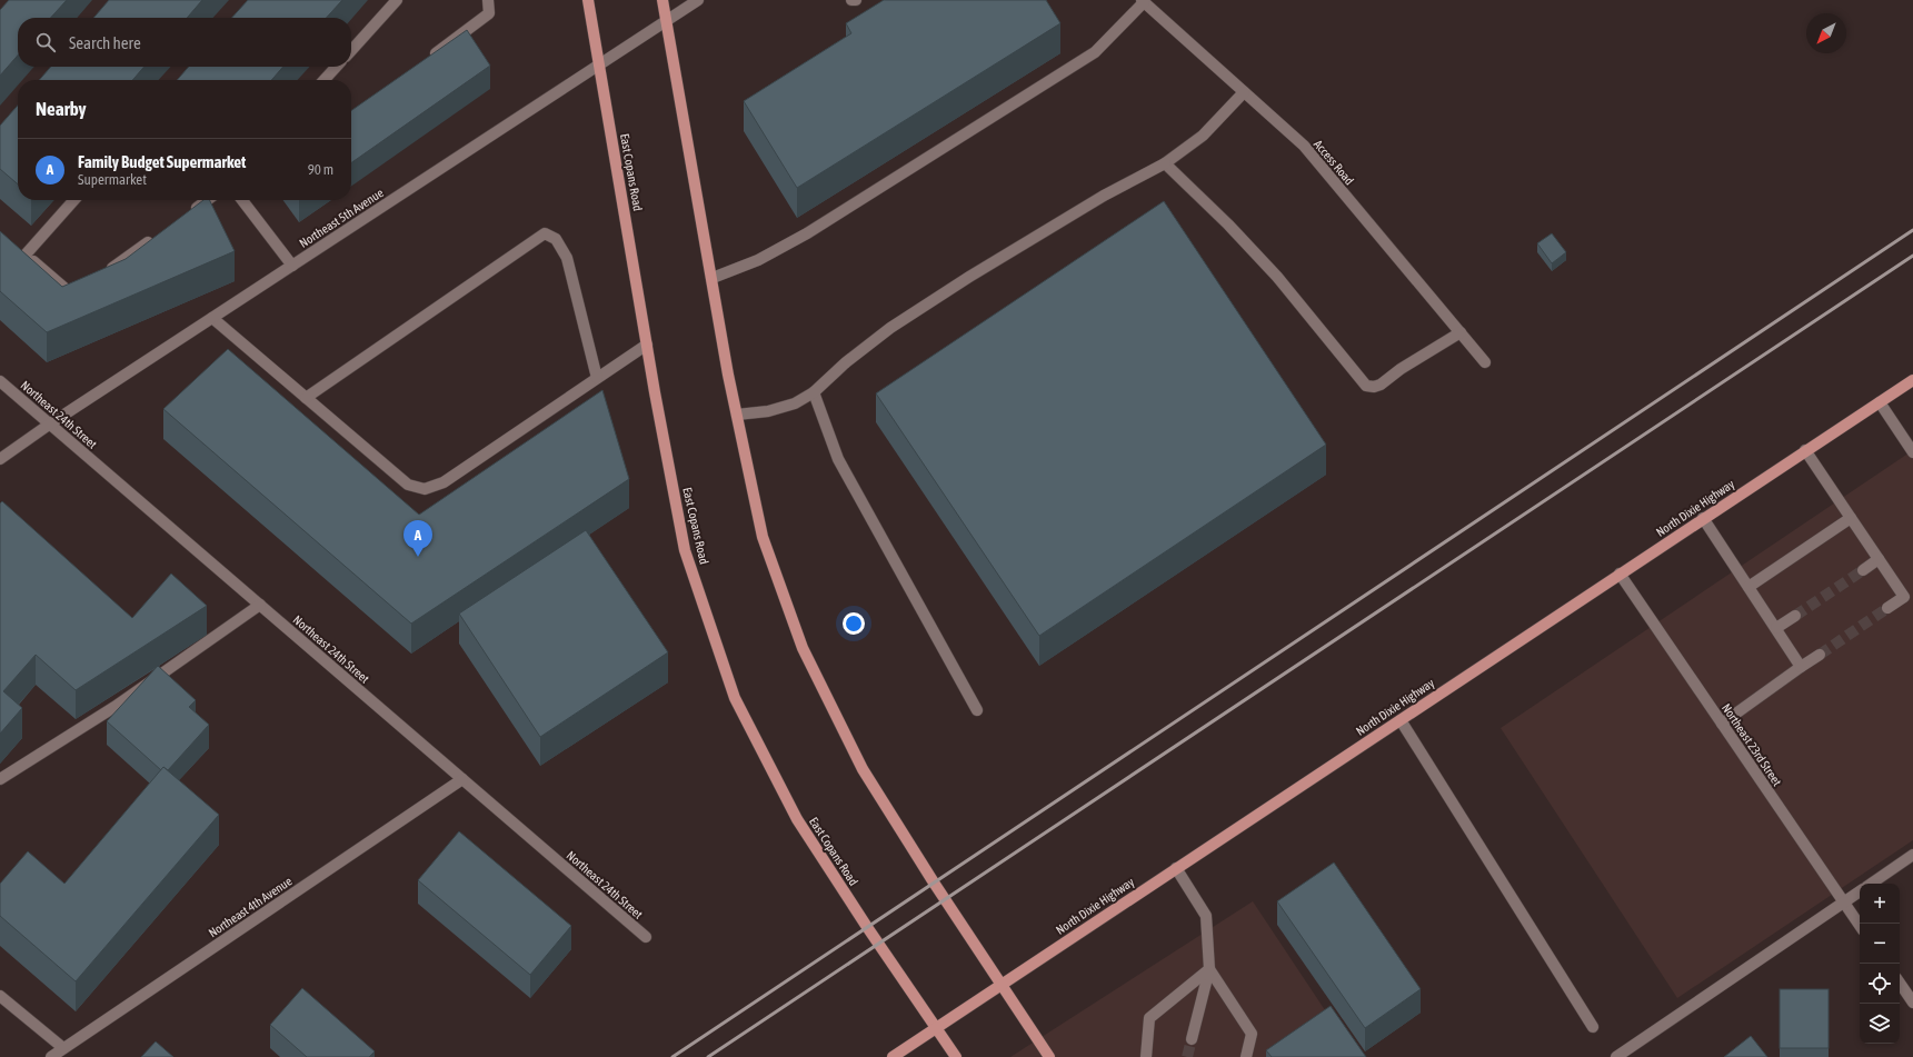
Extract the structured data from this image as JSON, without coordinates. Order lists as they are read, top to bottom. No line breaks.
{"streets":{"main road":["East Copans Road","North Dixie Highway"],"street":["Access Road","Northeast 5th Avenue","Northeast 24th Street","Northeast 23rd Street","Northeast 4th Avenue"]},"crossings":[["East Copans Road","Northeast 5th Avenue"],["East Copans Road","North Dixie Highway"],["Northeast 5th Avenue","Northeast 24th Street"],["Northeast 24th Street","Northeast 4th Avenue"],["North Dixie Highway","Northeast 23rd Street"]],"north":"bottom left","page":{"search":"Search here","heading":"Nearby","list":[{"mark":"A","name":"Family Budget Supermarket","note":"Supermarket","value":"90 m"}],"pins":"A","map_buttons":["+","−"]}}
